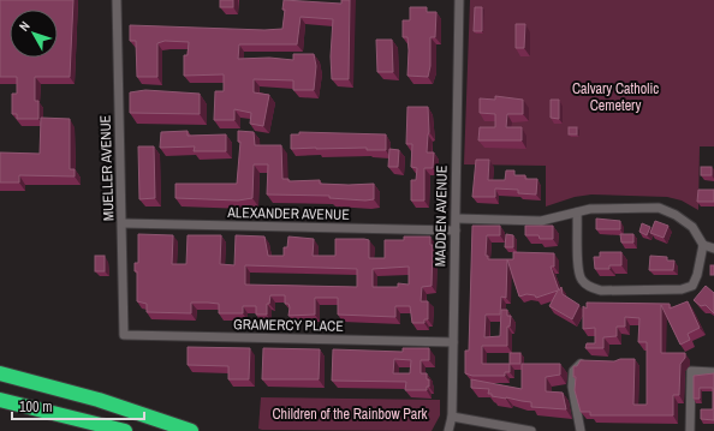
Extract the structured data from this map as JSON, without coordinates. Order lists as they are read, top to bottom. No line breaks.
{"streets":{"street":["MUELLER AVENUE","ALEXANDER AVENUE","MADDEN AVENUE","GRAMERCY PLACE"]},"crossings":[["MUELLER AVENUE","ALEXANDER AVENUE"],["MUELLER AVENUE","GRAMERCY PLACE"],["ALEXANDER AVENUE","MADDEN AVENUE"],["MADDEN AVENUE","GRAMERCY PLACE"]],"parks":["Calvary Catholic Cemetery","Children of the Rainbow Park"],"scale_bar":"100 m","north":"top left"}
